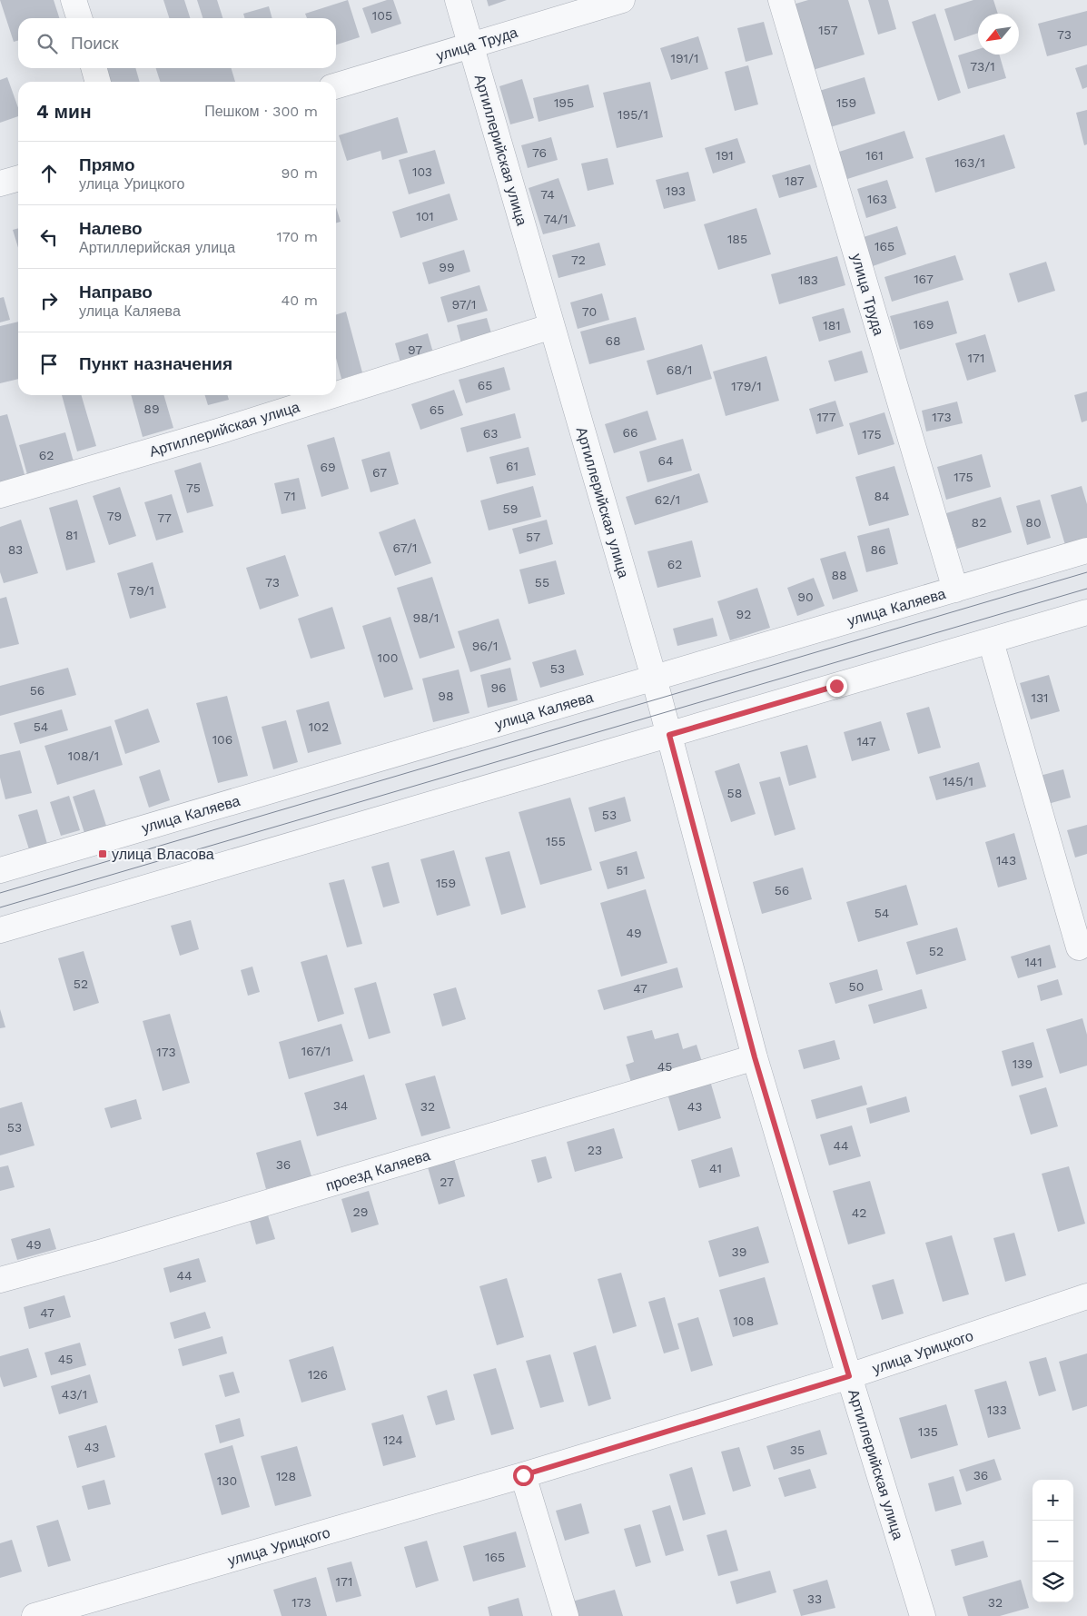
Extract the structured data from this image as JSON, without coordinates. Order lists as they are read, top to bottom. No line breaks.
{"streets":{"street":["улица Труда","Артиллерийская улица","улица Каляева","проезд Каляева","улица Урицкого"]},"crossings":[["улица Труда","Артиллерийская улица"],["улица Труда","улица Каляева"],["Артиллерийская улица","улица Каляева"],["Артиллерийская улица","проезд Каляева"],["Артиллерийская улица","улица Урицкого"]],"places":{"transit":["улица Власова"]},"house_numbers":["105","157","73","191/1","73/1","195","159","195/1","76","191","161","163/1","103","187","193","74","163","101","74/1","185","165","72","99","167","183","97/1","70","169","181","68","97","171","68/1","65","179/1","89","65","177","173","66","63","175","62","64","61","69","67","175","75","71","84","62/1","59","79","77","82","80","81","57","67/1","83","86","62","88","73","55","79/1","90","92","98/1","96/1","100","53","96","56","98","131","54","102","106","147","108/1","145/1","58","53","155","143","51","159","56","54","49","52","141","52","50","47","167/1","173","139","45","34","32","43","53","44","23","36","41","27","29","42","49","39","44","47","108","45","126","43/1","133","135","124","43","35","36","128","130","165","171","33","173","32"],"north":"bottom left","page":{"search":"Поиск","heading":["4 мин","Пешком · 300 m"],"list":[["Прямо","улица Урицкого","90 m"],["Налево","Артиллерийская улица","170 m"],["Направо","улица Каляева","40 m"],"Пункт назначения"],"map_buttons":["+","−"]}}
